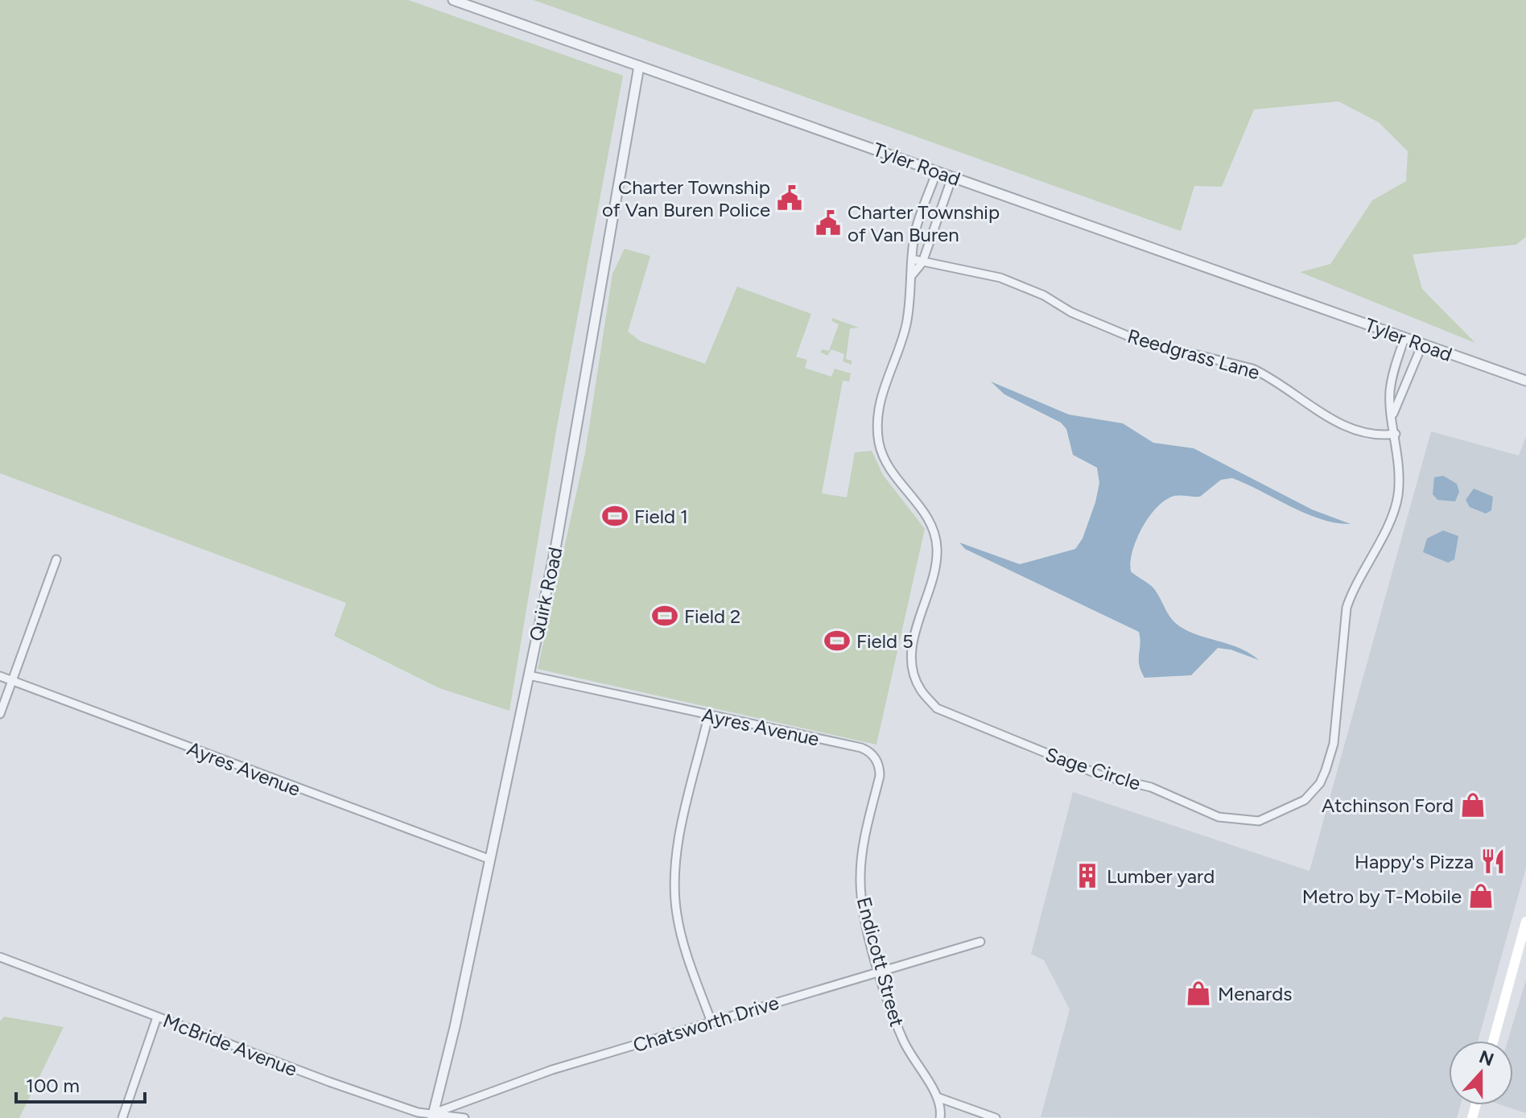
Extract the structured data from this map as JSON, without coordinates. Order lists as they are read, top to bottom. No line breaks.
{"streets":{"street":["Tyler Road","Reedgrass Lane","Quirk Road","Ayres Avenue","Sage Circle","Endicott Street","Chatsworth Drive","McBride Avenue"]},"crossings":[["Tyler Road","Quirk Road"],["Tyler Road","Sage Circle"],["Reedgrass Lane","Sage Circle"],["Quirk Road","Ayres Avenue"],["Quirk Road","Chatsworth Drive"],["Quirk Road","McBride Avenue"],["Ayres Avenue","Endicott Street"],["Endicott Street","Chatsworth Drive"],["Chatsworth Drive","McBride Avenue"]],"places":{"public building":["Charter Township of Van Buren Police","Charter Township of Van Buren"],"sports":["Field 1","Field 2","Field 5"],"shop":["Atchinson Ford","Metro by T-Mobile","Menards"],"restaurant":["Happy's Pizza"],"building":["Lumber yard"]},"scale_bar":"100 m","north":"top"}
